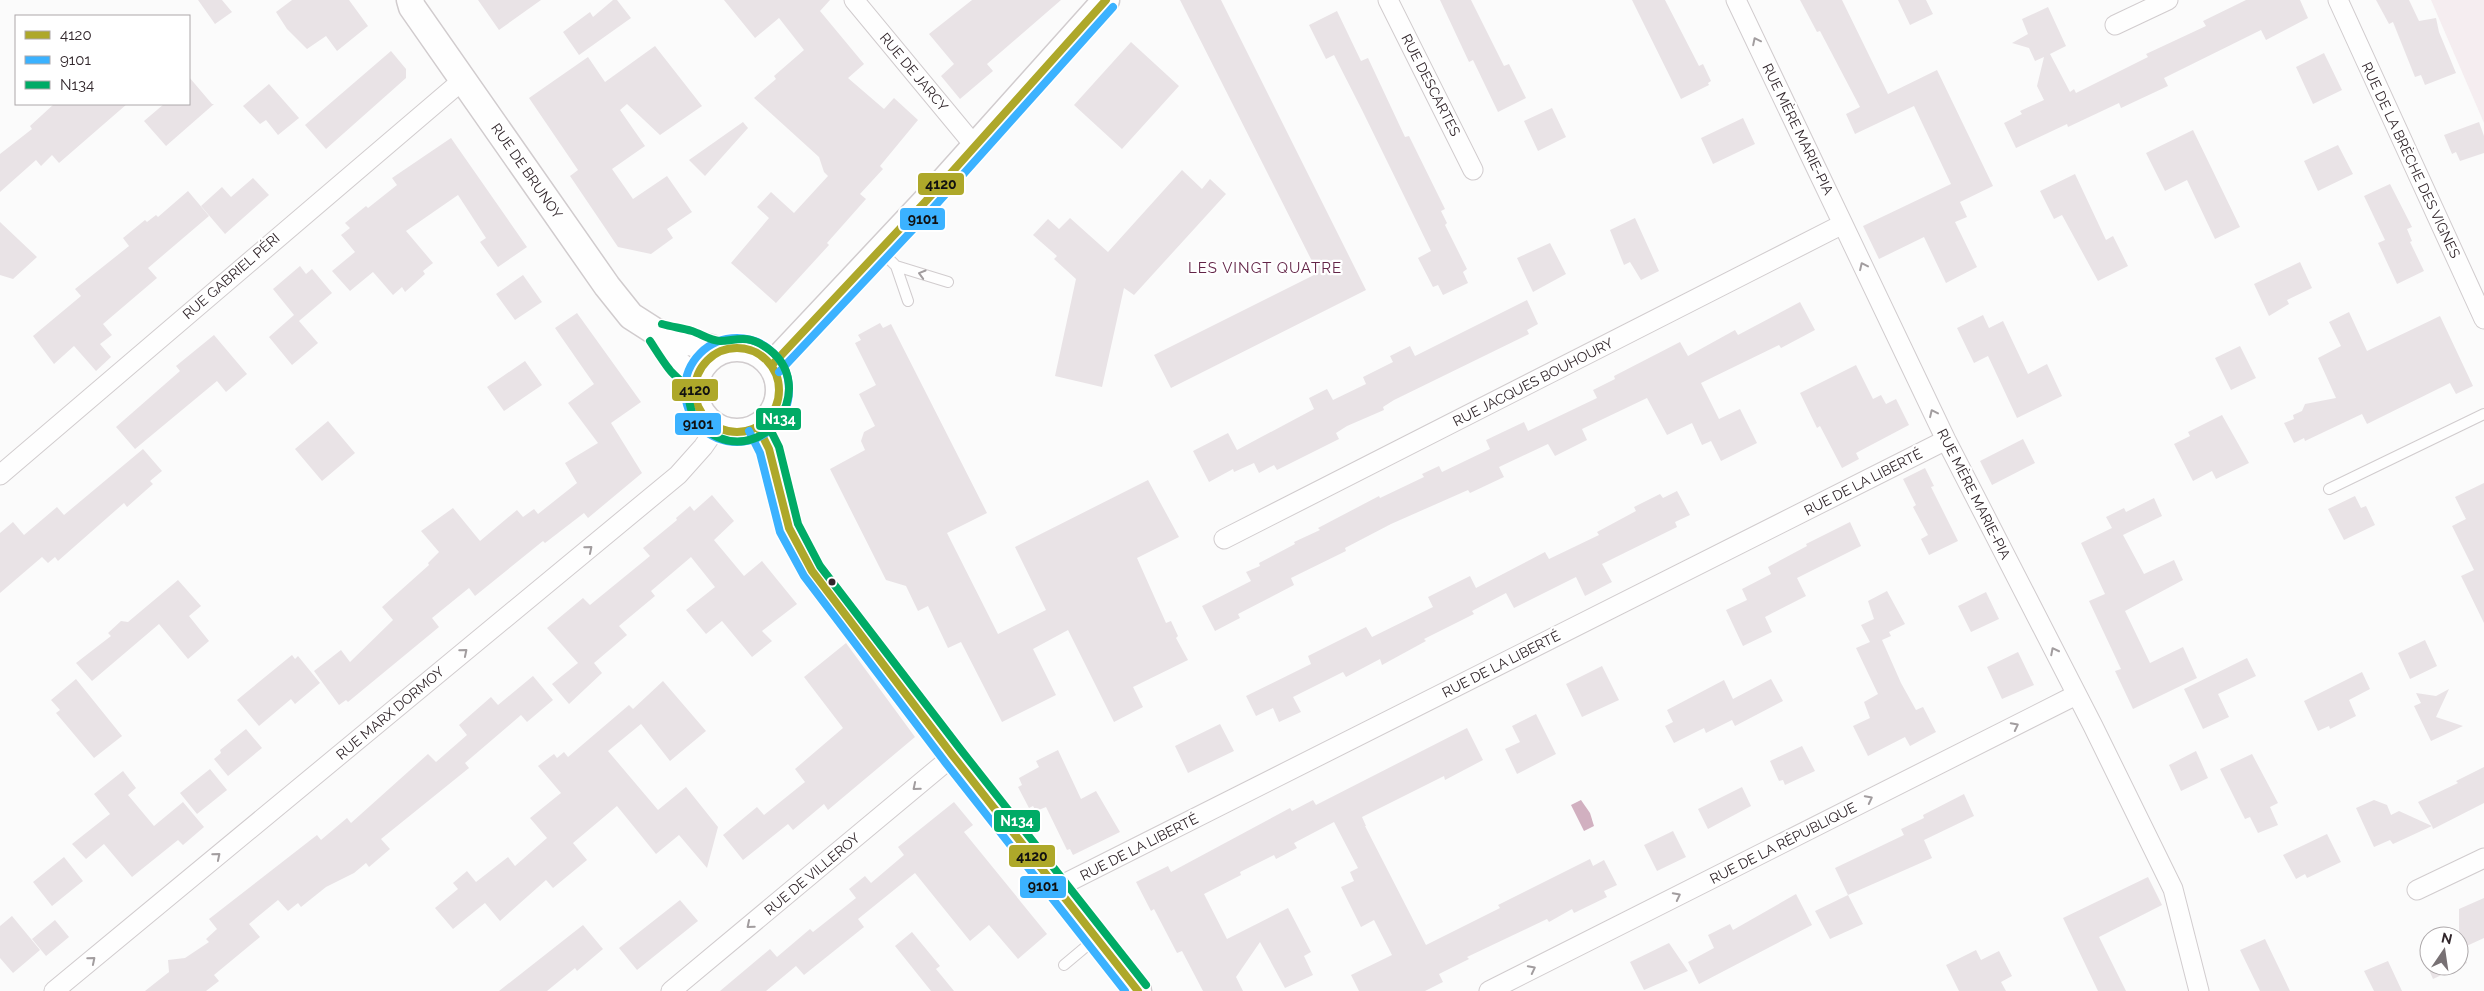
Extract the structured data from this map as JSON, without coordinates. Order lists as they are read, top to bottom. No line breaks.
{"streets":{"main road":["RUE DE BRUNOY"],"street":["RUE DE JARCY","RUE DESCARTES","RUE MÈRE MARIE-PIA","RUE DE LA BRÈCHE DES VIGNES","RUE GABRIEL PÉRI","RUE JACQUES BOUHOURY","RUE DE LA LIBERTÉ","RUE MARX DORMOY","RUE DE LA RÉPUBLIQUE","RUE DE VILLEROY"]},"crossings":[["RUE MÈRE MARIE-PIA","RUE JACQUES BOUHOURY"],["RUE MÈRE MARIE-PIA","RUE DE LA LIBERTÉ"],["RUE MÈRE MARIE-PIA","RUE DE LA RÉPUBLIQUE"],["RUE DE BRUNOY","RUE GABRIEL PÉRI"],["RUE DE BRUNOY","RUE MARX DORMOY"]],"one_way":["RUE MÈRE MARIE-PIA","RUE MARX DORMOY","RUE DE LA RÉPUBLIQUE","RUE DE VILLEROY"],"districts":["LES VINGT QUATRE"],"lines":["transit line 4120","transit line 9101","transit line N134"],"legend":["4120","9101","N134"],"north":"top"}
